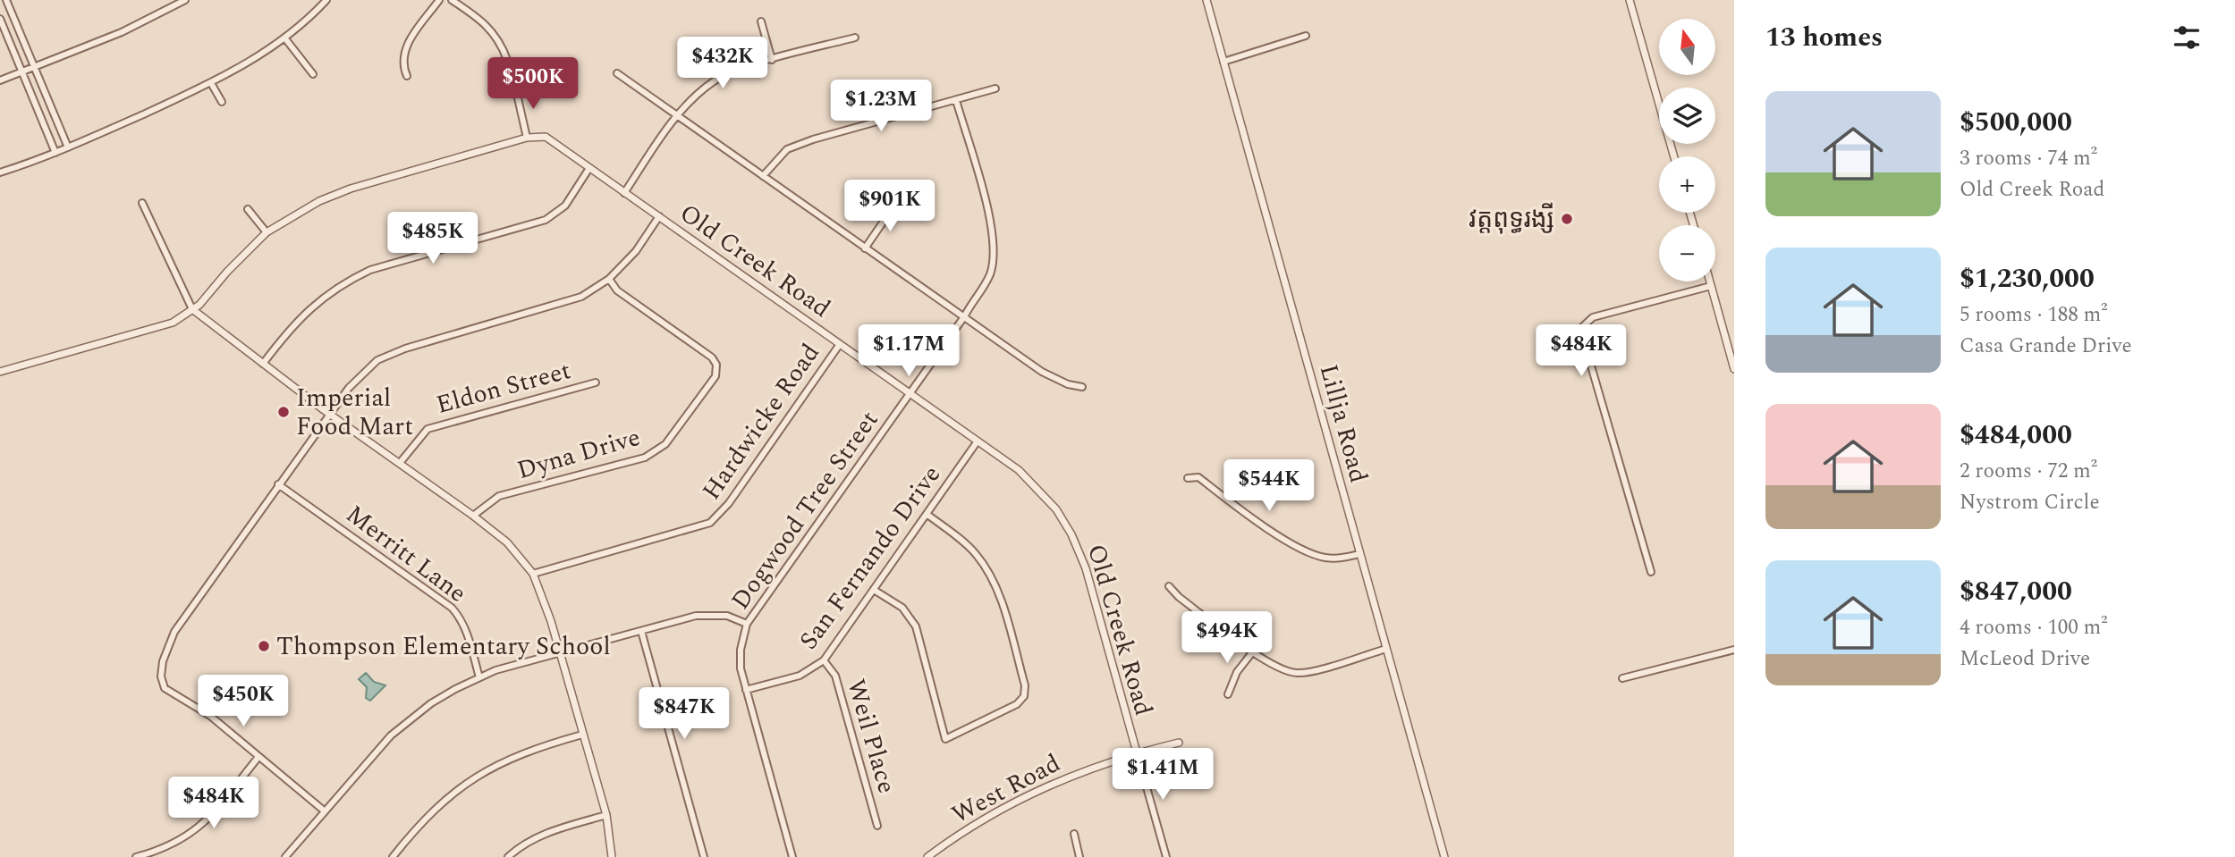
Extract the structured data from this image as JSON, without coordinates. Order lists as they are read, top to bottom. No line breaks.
{"streets":{"street":["Old Creek Road","Eldon Street","Hardwicke Road","Lillja Road","Dyna Drive","Dogwood Tree Street","Merritt Lane","San Fernando Drive","Weil Place","West Road"]},"crossings":[["Old Creek Road","Hardwicke Road"],["Old Creek Road","Dogwood Tree Street"],["Old Creek Road","San Fernando Drive"],["Old Creek Road","West Road"],["Dogwood Tree Street","San Fernando Drive"],["San Fernando Drive","Weil Place"]],"places":["វត្តពុទ្ធរង្សី","Imperial Food Mart","Thompson Elementary School"],"north":"top","page":{"heading":"13 homes","map_buttons":["+","−"],"price":["$432K","$500K","$1.23M","$901K","$485K","$1.17M","$484K","$544K","$494K","$450K","$847K","$1.41M","$484K"],"list":[{"name":"$500,000","note":"3 rooms · 74 m² · Old Creek Road"},{"name":"$1,230,000","note":"5 rooms · 188 m² · Casa Grande Drive"},{"name":"$484,000","note":"2 rooms · 72 m² · Nystrom Circle"},{"name":"$847,000","note":"4 rooms · 100 m² · McLeod Drive"}]}}
